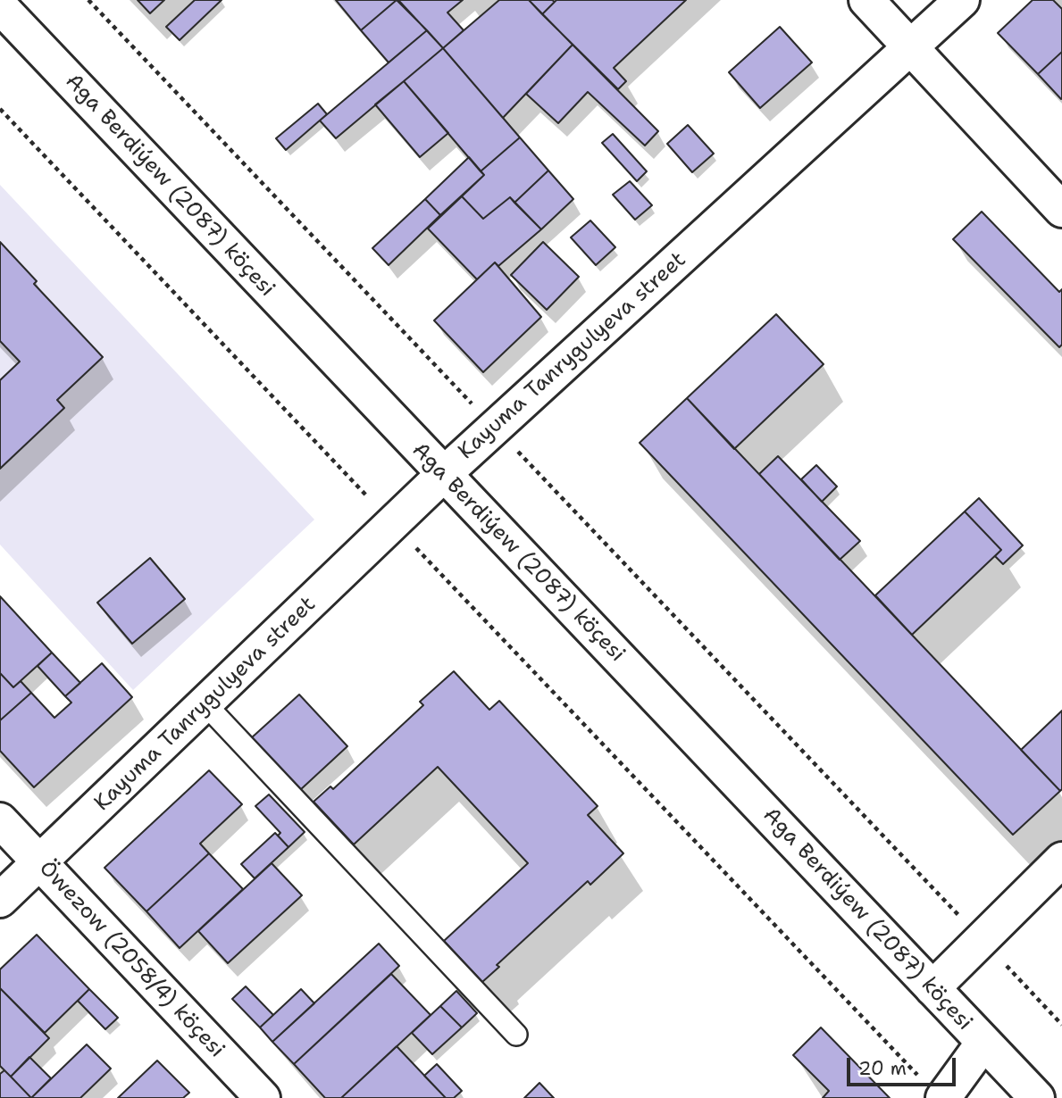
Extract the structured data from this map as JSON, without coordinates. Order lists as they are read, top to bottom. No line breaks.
{"streets":{"street":["Aga Berdiýew (2087) köçesi","Kayuma Tanrygulyeva street","Öwezow (2058/4) köçesi"]},"crossings":[["Aga Berdiýew (2087) köçesi","Kayuma Tanrygulyeva street"],["Kayuma Tanrygulyeva street","Öwezow (2058/4) köçesi"]],"scale_bar":"20 m"}
